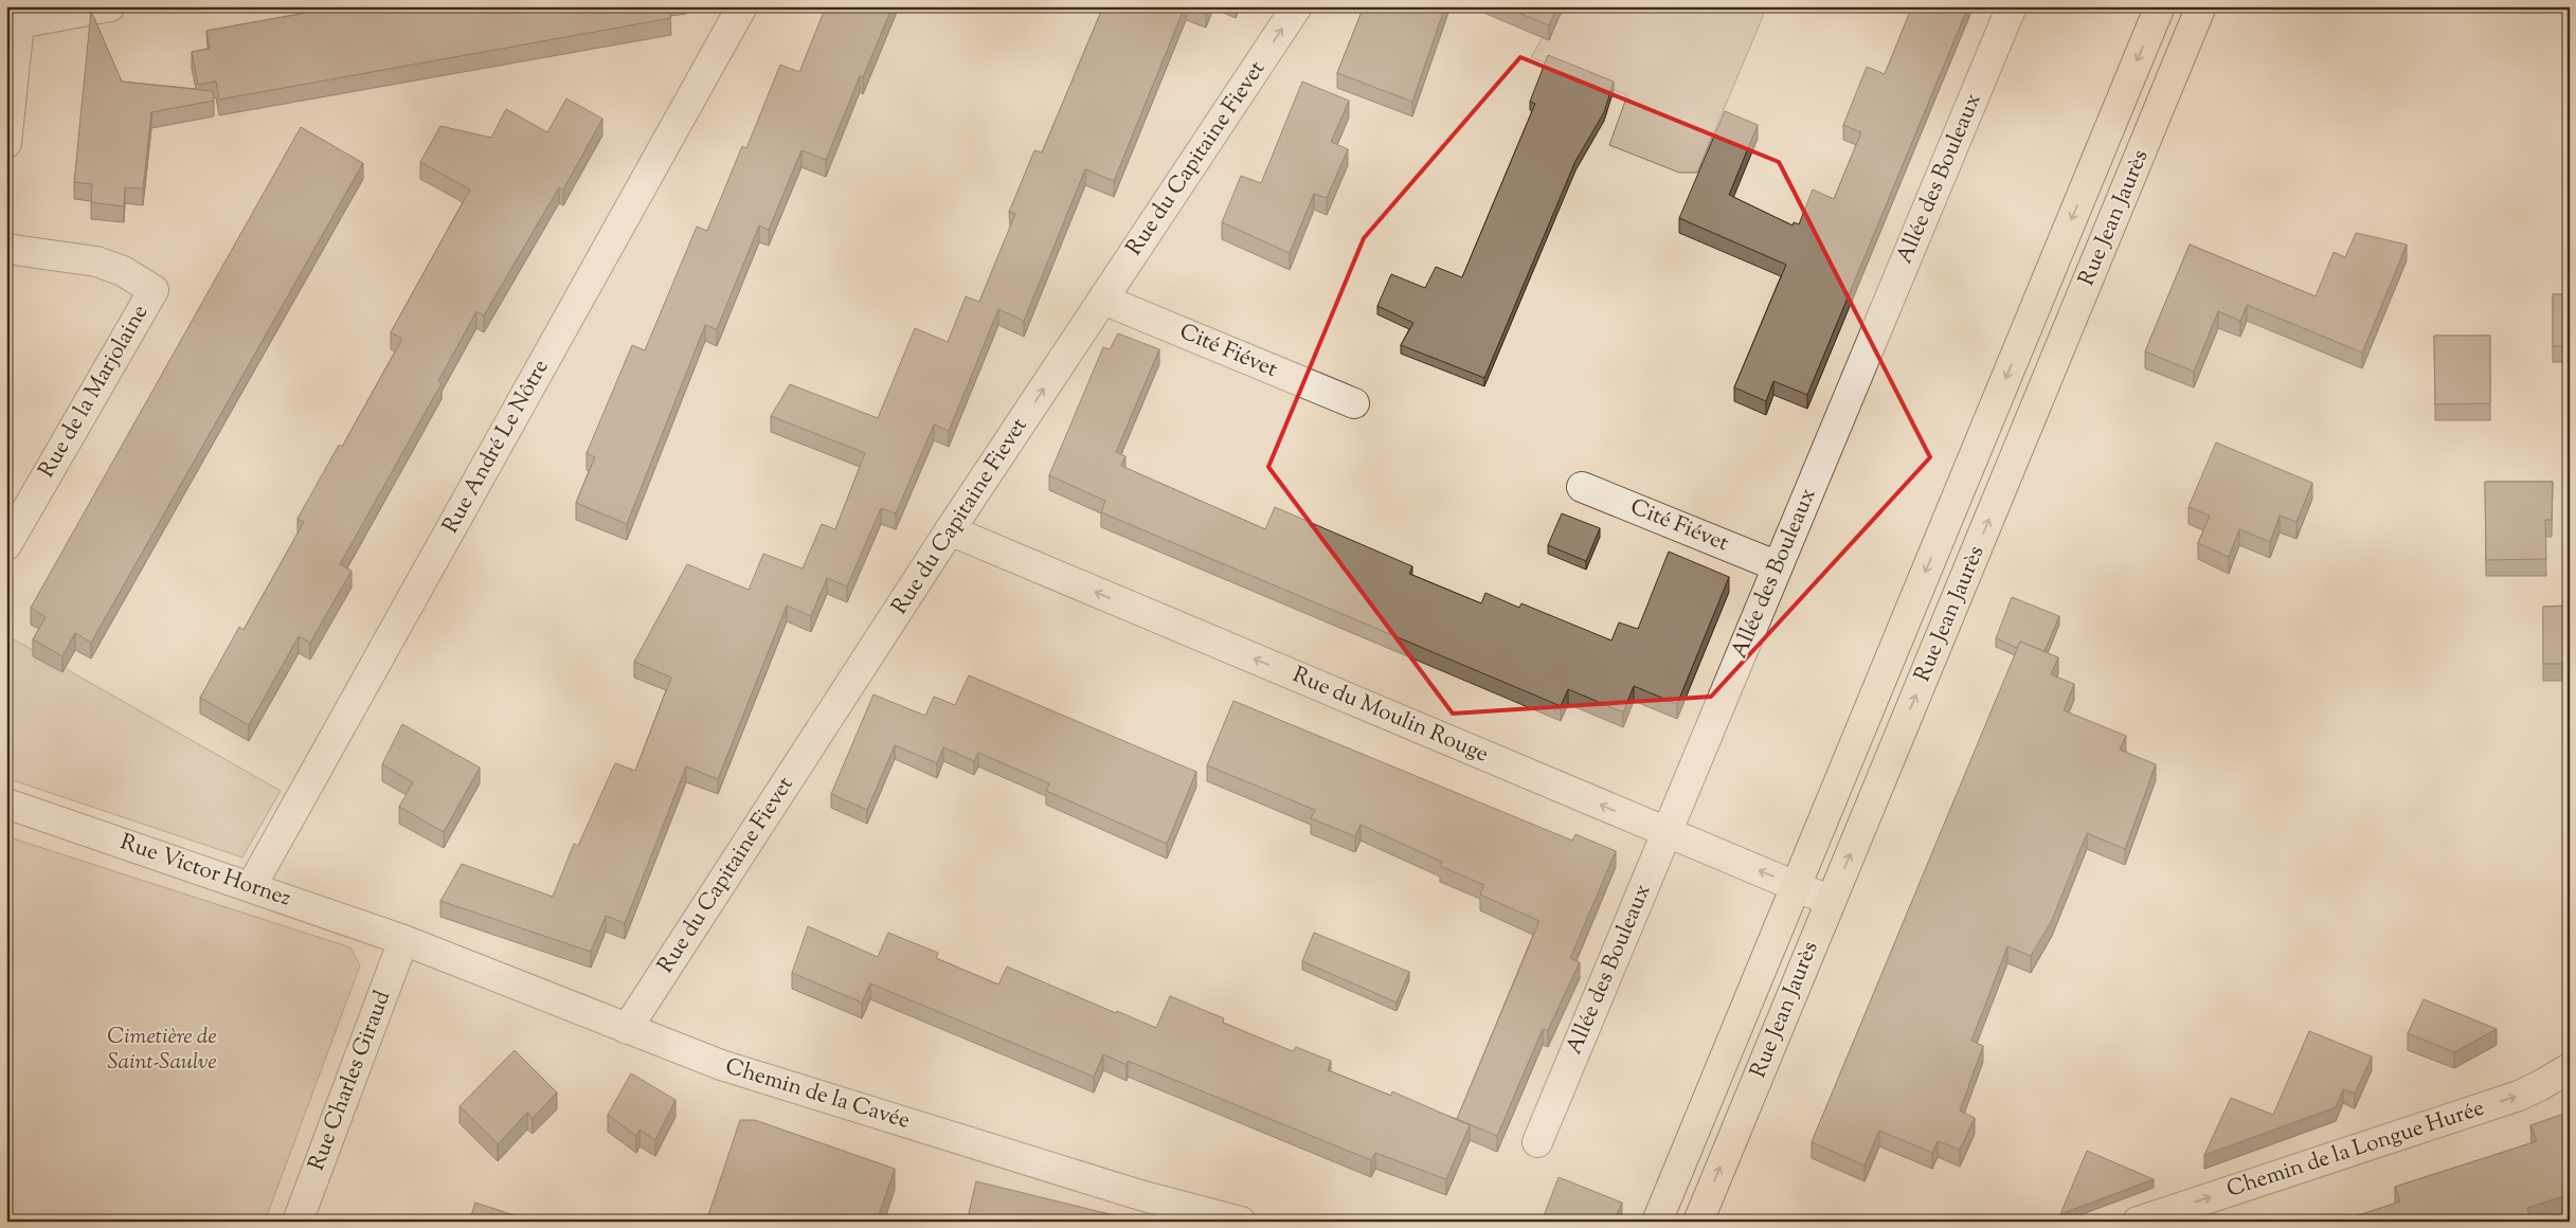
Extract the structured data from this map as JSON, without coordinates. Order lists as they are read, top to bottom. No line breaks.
{"streets":{"main road":["Rue Jean Jaurès"],"street":["Rue du Capitaine Fievet","Allée des Bouleaux","Cité Fiévet","Rue de la Marjolaine","Rue André Le Nôtre","Rue du Moulin Rouge","Rue Victor Hornez","Rue Charles Giraud","Chemin de la Cavée","Chemin de la Longue Hurée"]},"crossings":[["Rue du Capitaine Fievet","Cité Fiévet"],["Rue du Capitaine Fievet","Rue du Moulin Rouge"],["Rue du Capitaine Fievet","Chemin de la Cavée"],["Allée des Bouleaux","Cité Fiévet"],["Allée des Bouleaux","Rue du Moulin Rouge"],["Rue Jean Jaurès","Rue du Moulin Rouge"],["Rue André Le Nôtre","Rue Victor Hornez"],["Rue Victor Hornez","Rue Charles Giraud"],["Rue Victor Hornez","Chemin de la Cavée"],["Rue Charles Giraud","Chemin de la Cavée"]],"one_way":["Rue du Capitaine Fievet","Rue du Moulin Rouge","Chemin de la Longue Hurée"],"parks":["Cimetière de Saint-Saulve"]}
